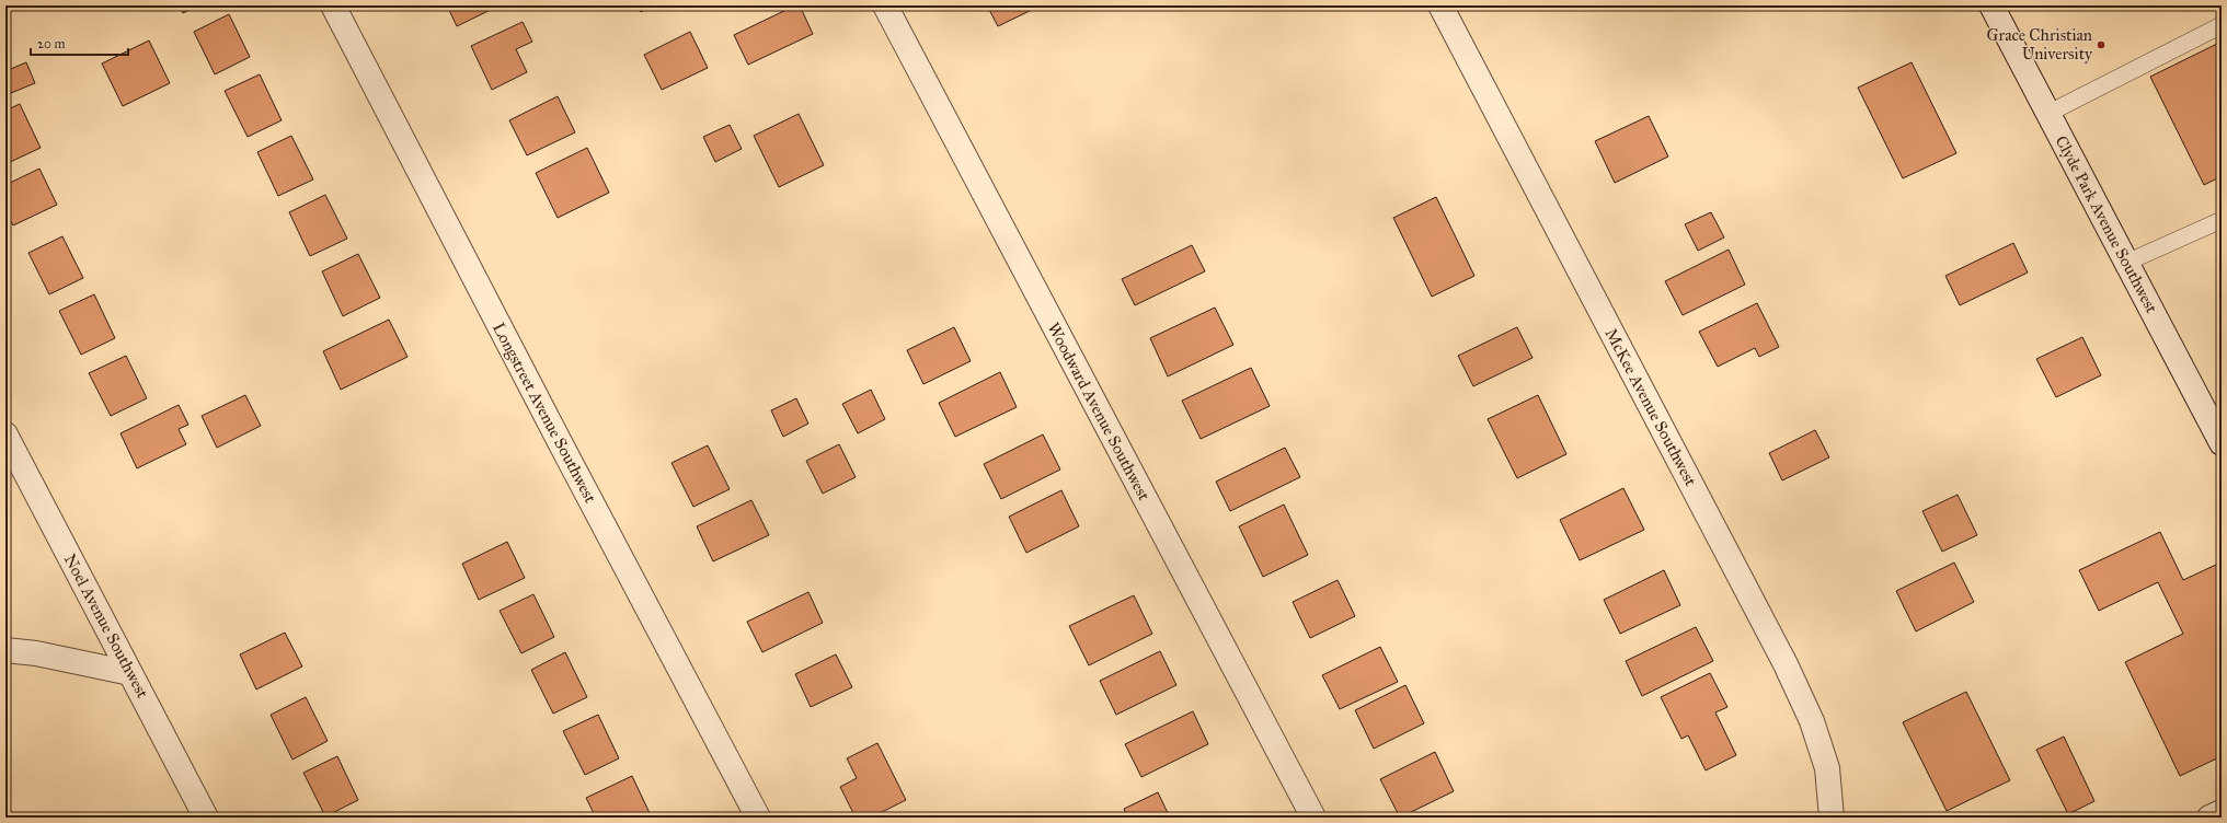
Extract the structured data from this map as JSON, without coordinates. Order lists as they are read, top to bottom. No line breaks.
{"streets":{"street":["Clyde Park Avenue Southwest","McKee Avenue Southwest","Woodward Avenue Southwest","Longstreet Avenue Southwest","Noel Avenue Southwest"]},"places":["Grace Christian University"],"scale_bar":"20 m"}
